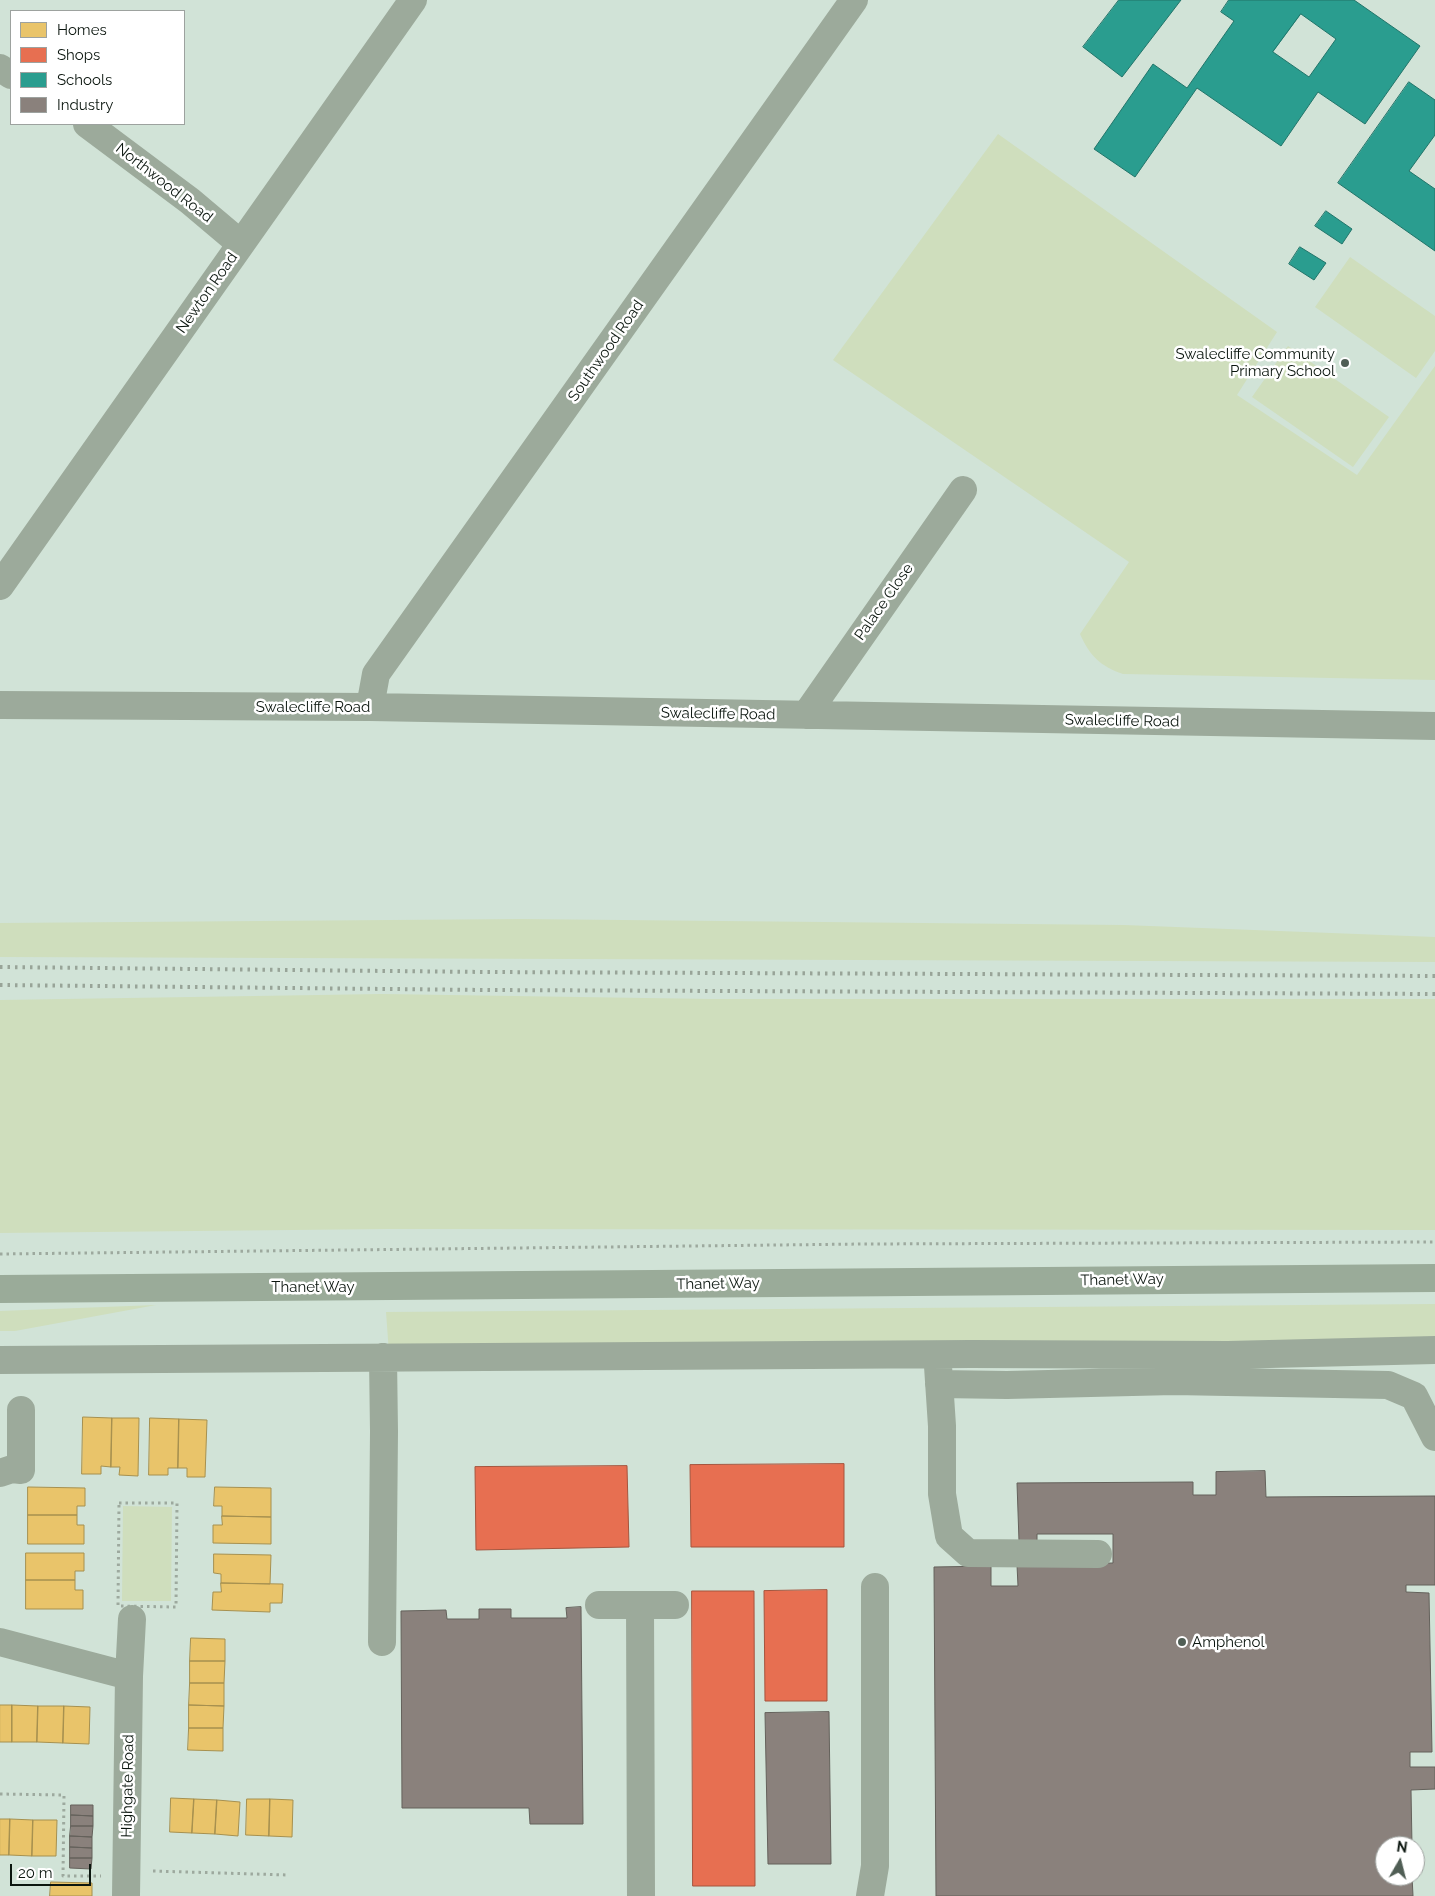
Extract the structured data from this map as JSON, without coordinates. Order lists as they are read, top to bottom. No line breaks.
{"streets":{"main road":["Thanet Way"],"street":["Northwood Road","Newton Road","Southwood Road","Palace Close","Swalecliffe Road","Highgate Road"]},"crossings":[["Northwood Road","Newton Road"],["Southwood Road","Swalecliffe Road"],["Palace Close","Swalecliffe Road"]],"places":["Swalecliffe Community Primary School","Amphenol"],"legend":["Homes","Shops","Schools","Industry"],"scale_bar":"20 m","north":"top"}
